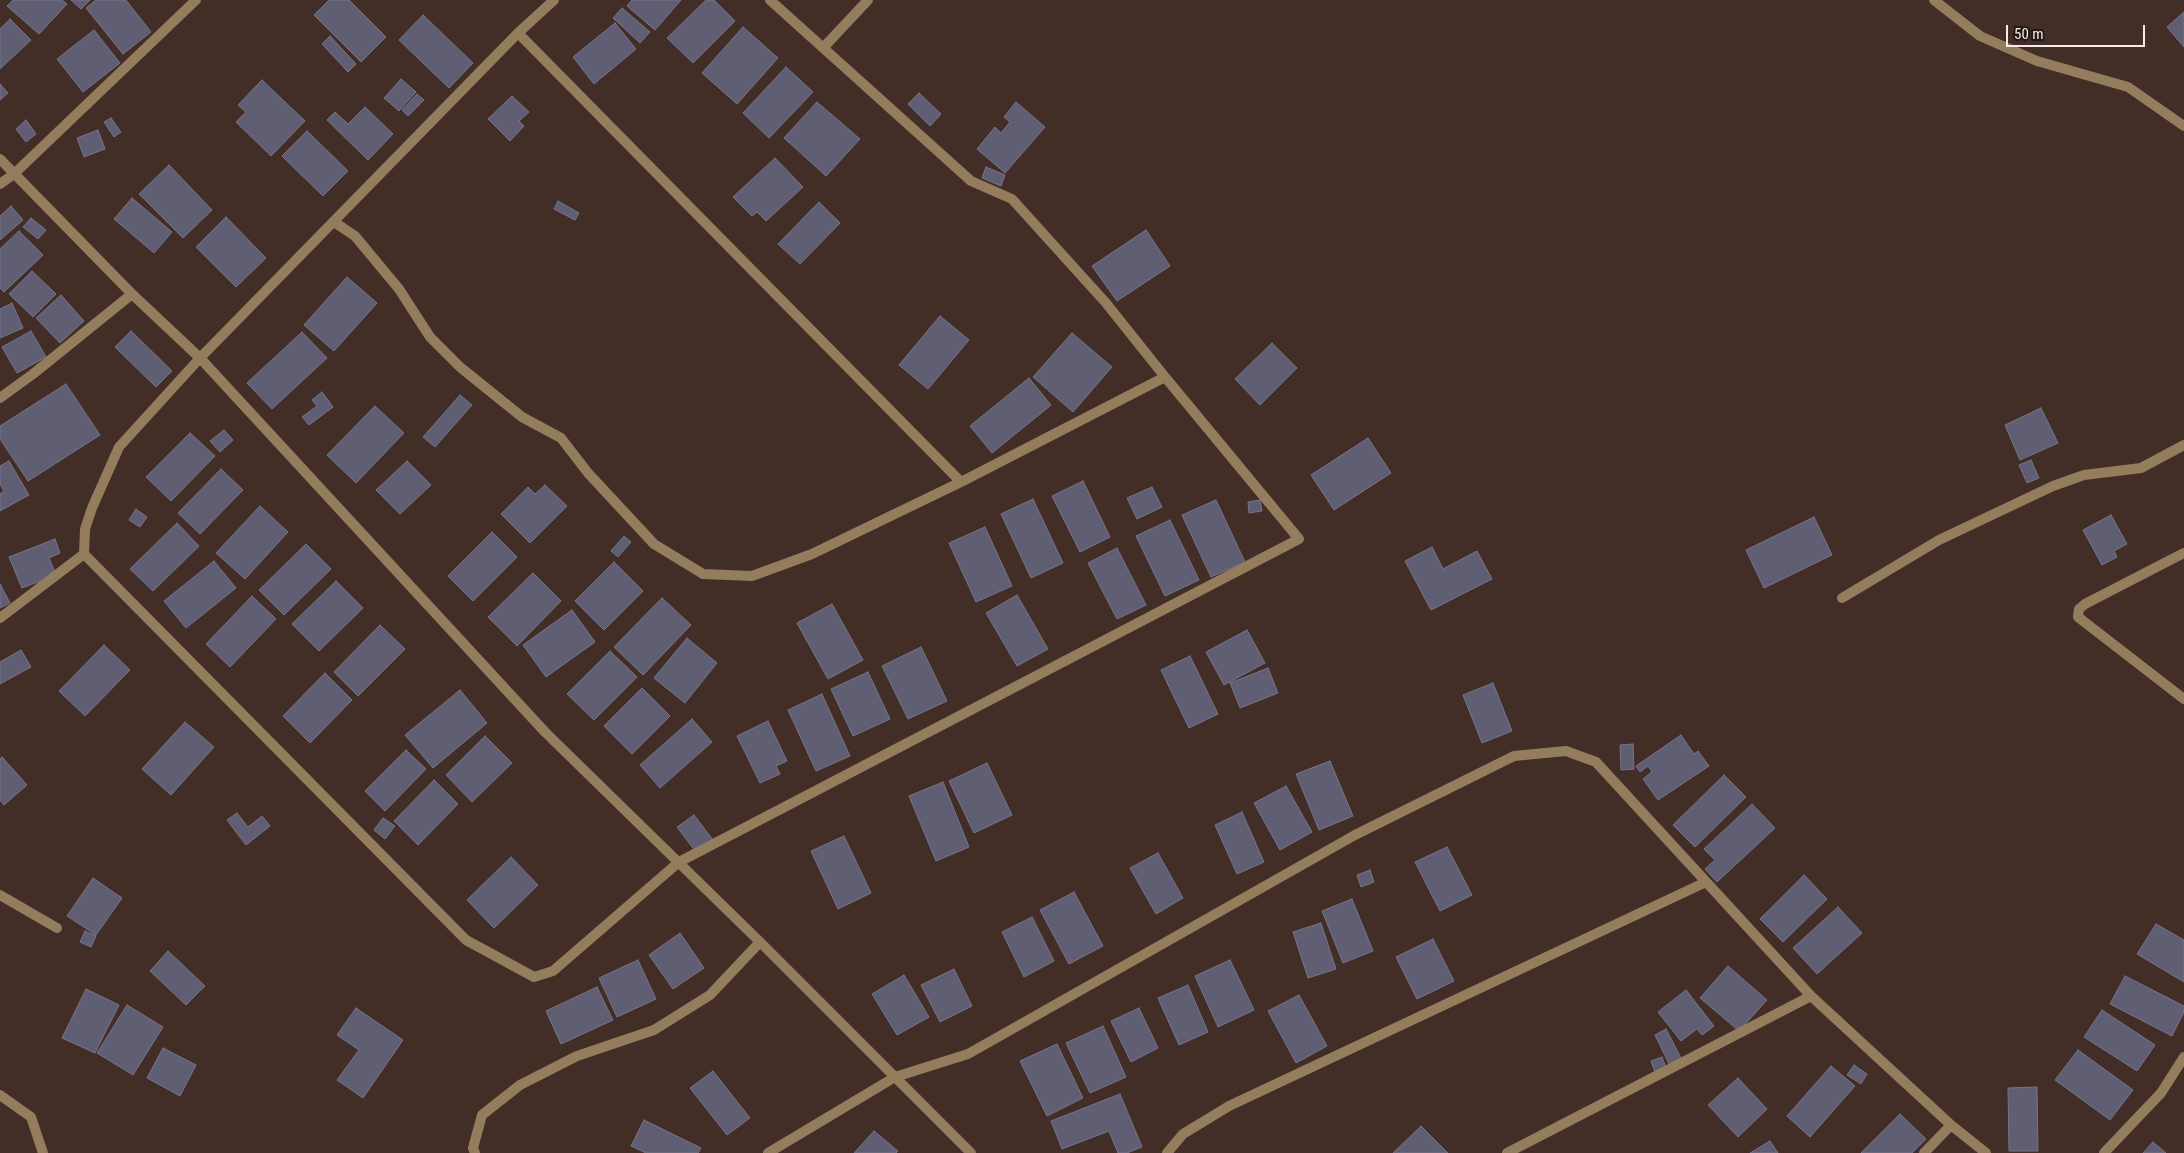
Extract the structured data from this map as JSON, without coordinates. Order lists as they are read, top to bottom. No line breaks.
{"scale_bar":"50 m"}
